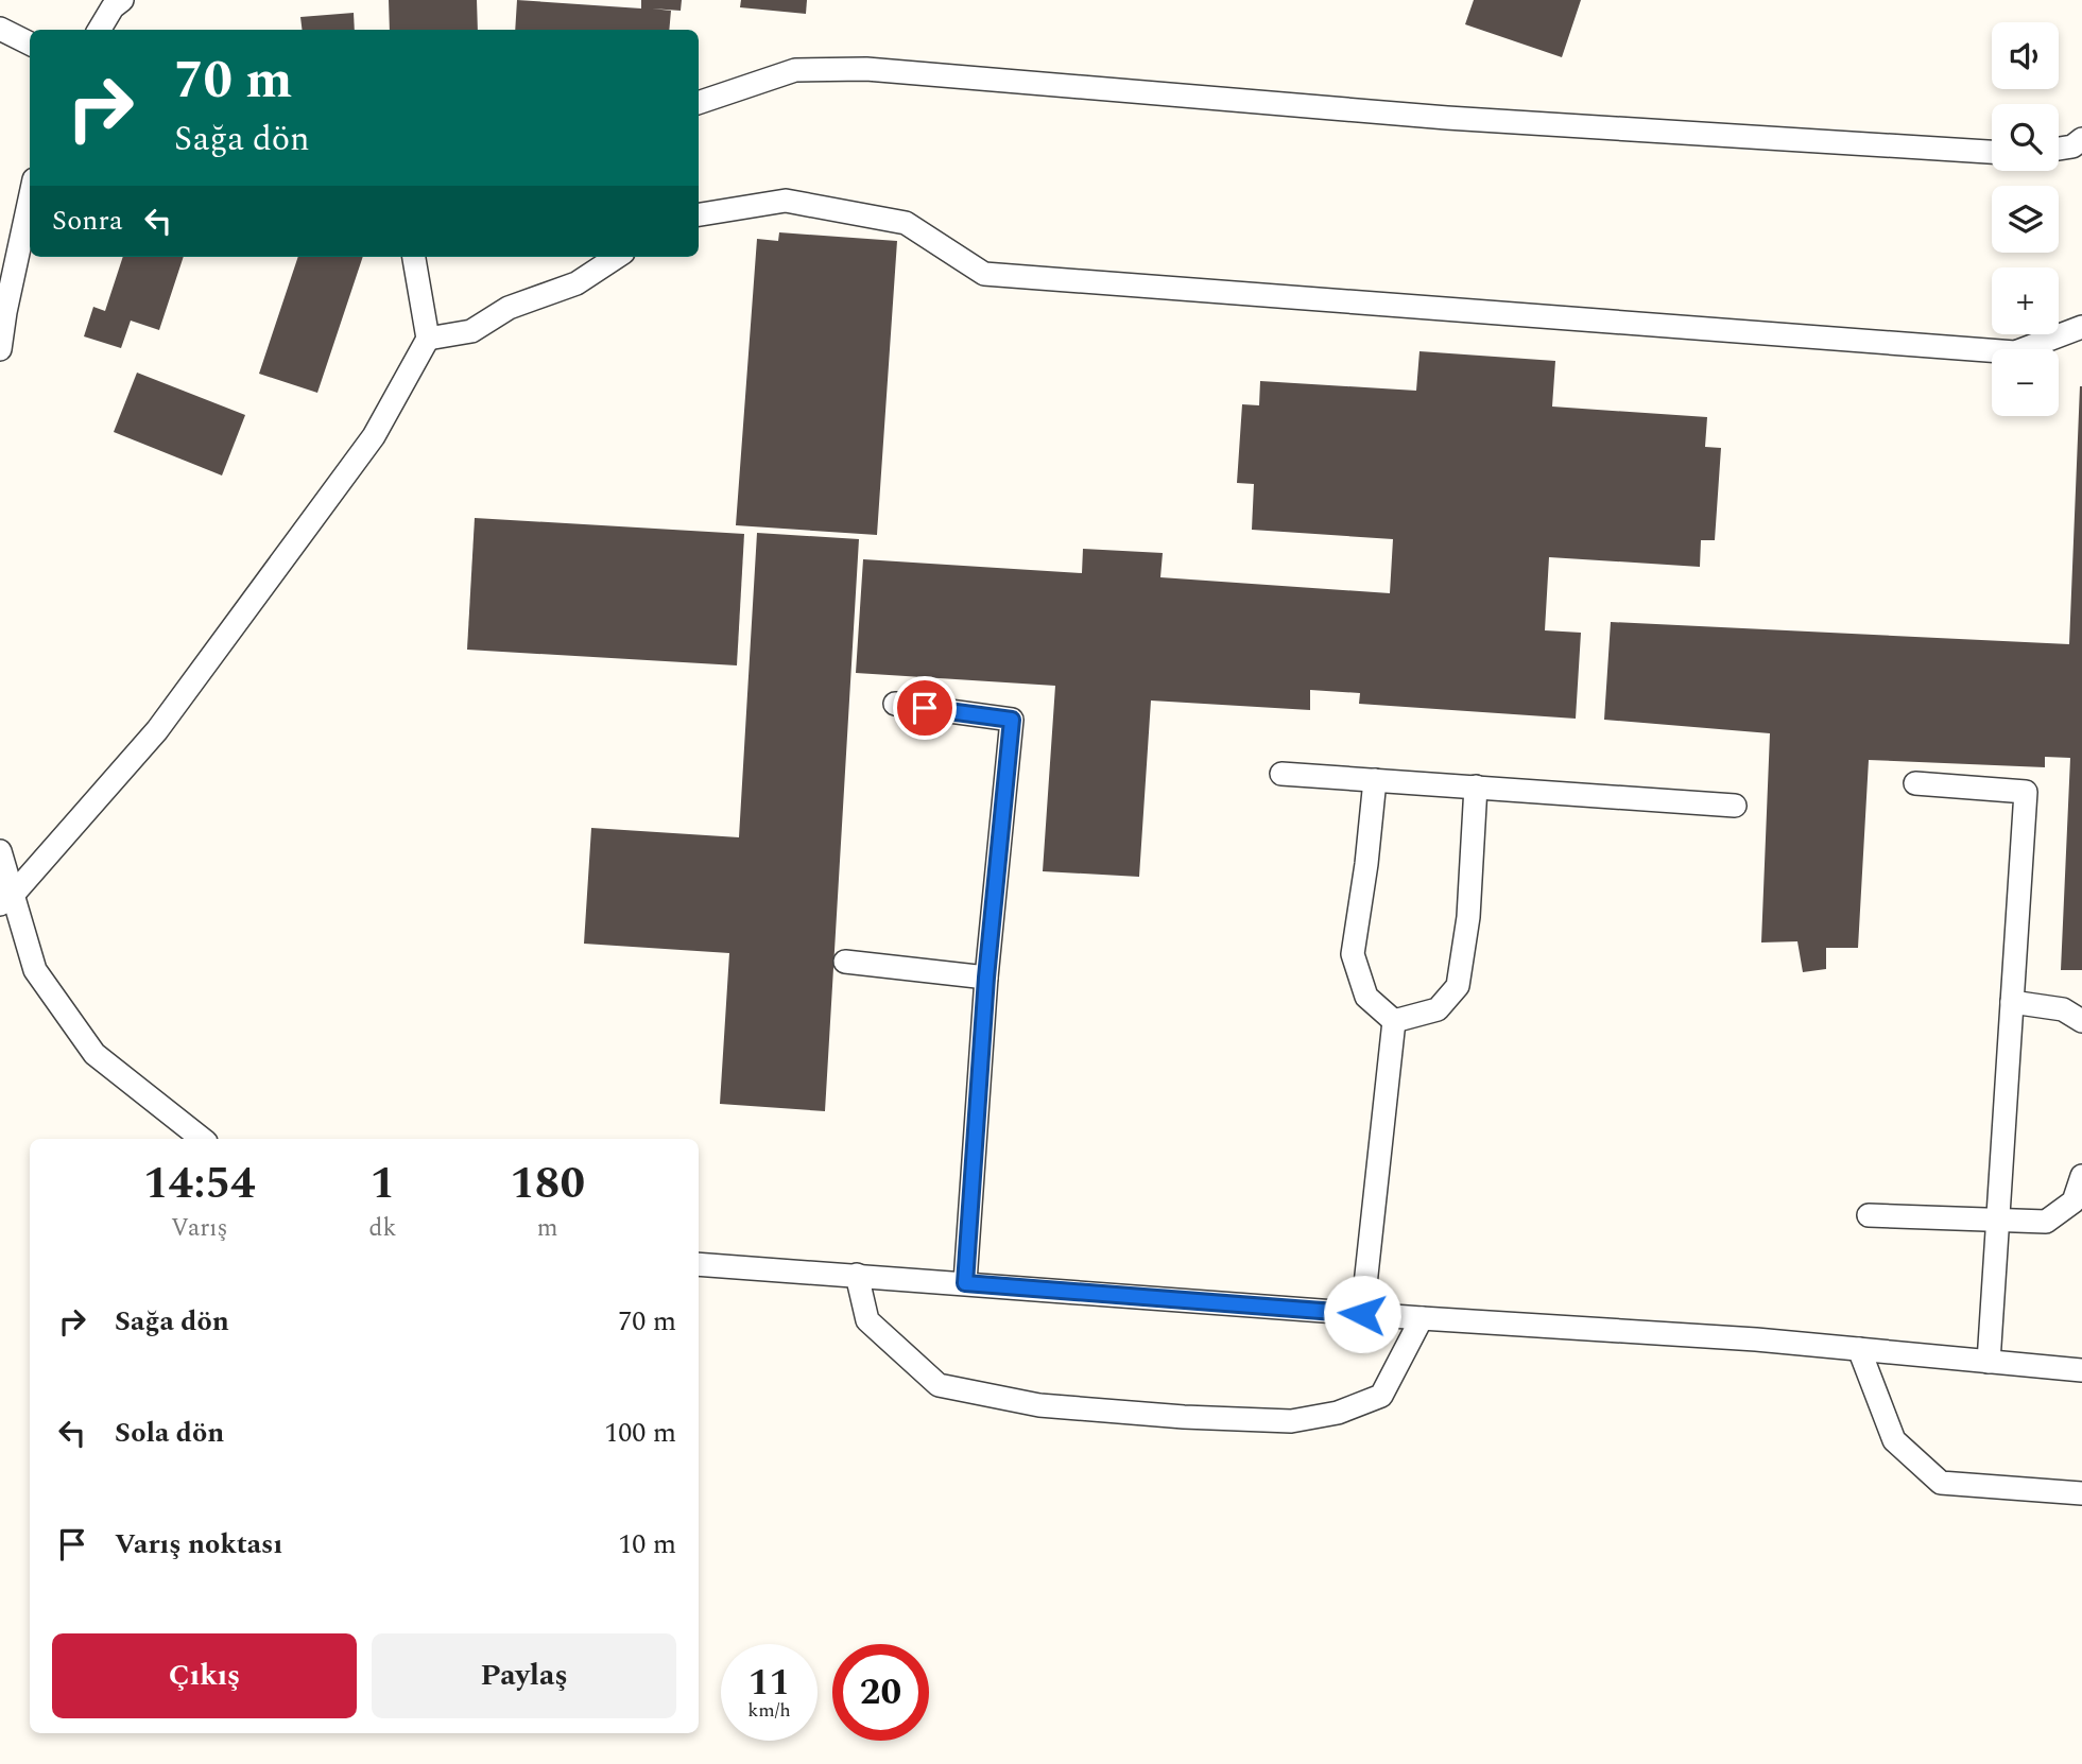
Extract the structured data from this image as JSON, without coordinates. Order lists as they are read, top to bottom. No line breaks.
{"page":{"map_buttons":["+","−"],"turn":["70 m","Sağa dön"],"then":"Sonra","eta":["14:54","Varış","1","dk","180","m"],"list":[{"name":"Sağa dön","value":"70 m"},{"name":"Sola dön","value":"100 m"},{"name":"Varış noktası","value":"10 m"}],"buttons":["Çıkış","Paylaş"],"speed":"11 km/h","limit":"20"}}
